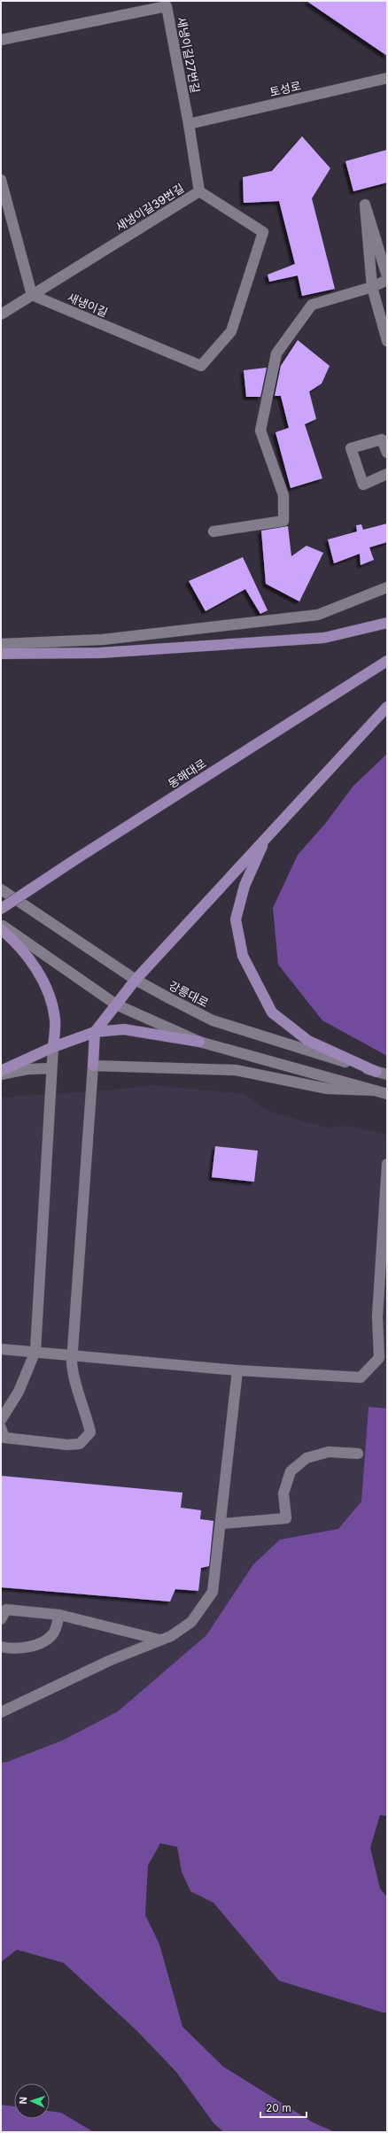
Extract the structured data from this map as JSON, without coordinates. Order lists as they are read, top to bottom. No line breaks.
{"streets":{"main road":["동해대로"],"street":["새냉이길27번길","토성로","새냉이길39번길","새냉이길","강릉대로"]},"crossings":[["새냉이길27번길","토성로"],["새냉이길27번길","새냉이길39번길"],["새냉이길39번길","새냉이길"]],"scale_bar":"20 m","north":"left"}
